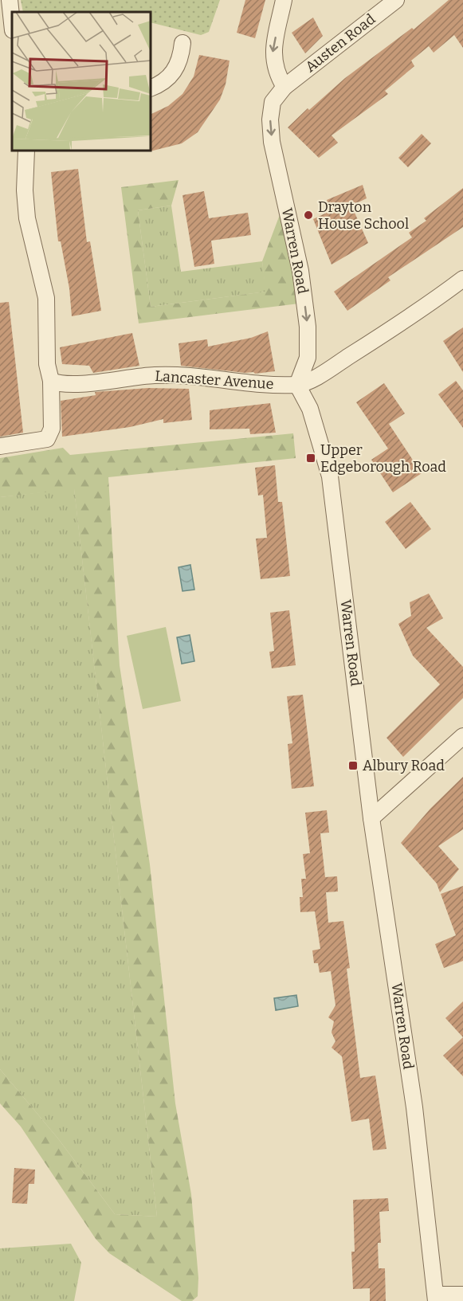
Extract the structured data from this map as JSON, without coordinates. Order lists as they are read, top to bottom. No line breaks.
{"streets":{"street":["Austen Road","Warren Road","Lancaster Avenue"]},"crossings":[["Austen Road","Warren Road"],["Warren Road","Lancaster Avenue"]],"places":{"other":["Drayton House School"],"transit":["Upper Edgeborough Road","Albury Road"]}}
